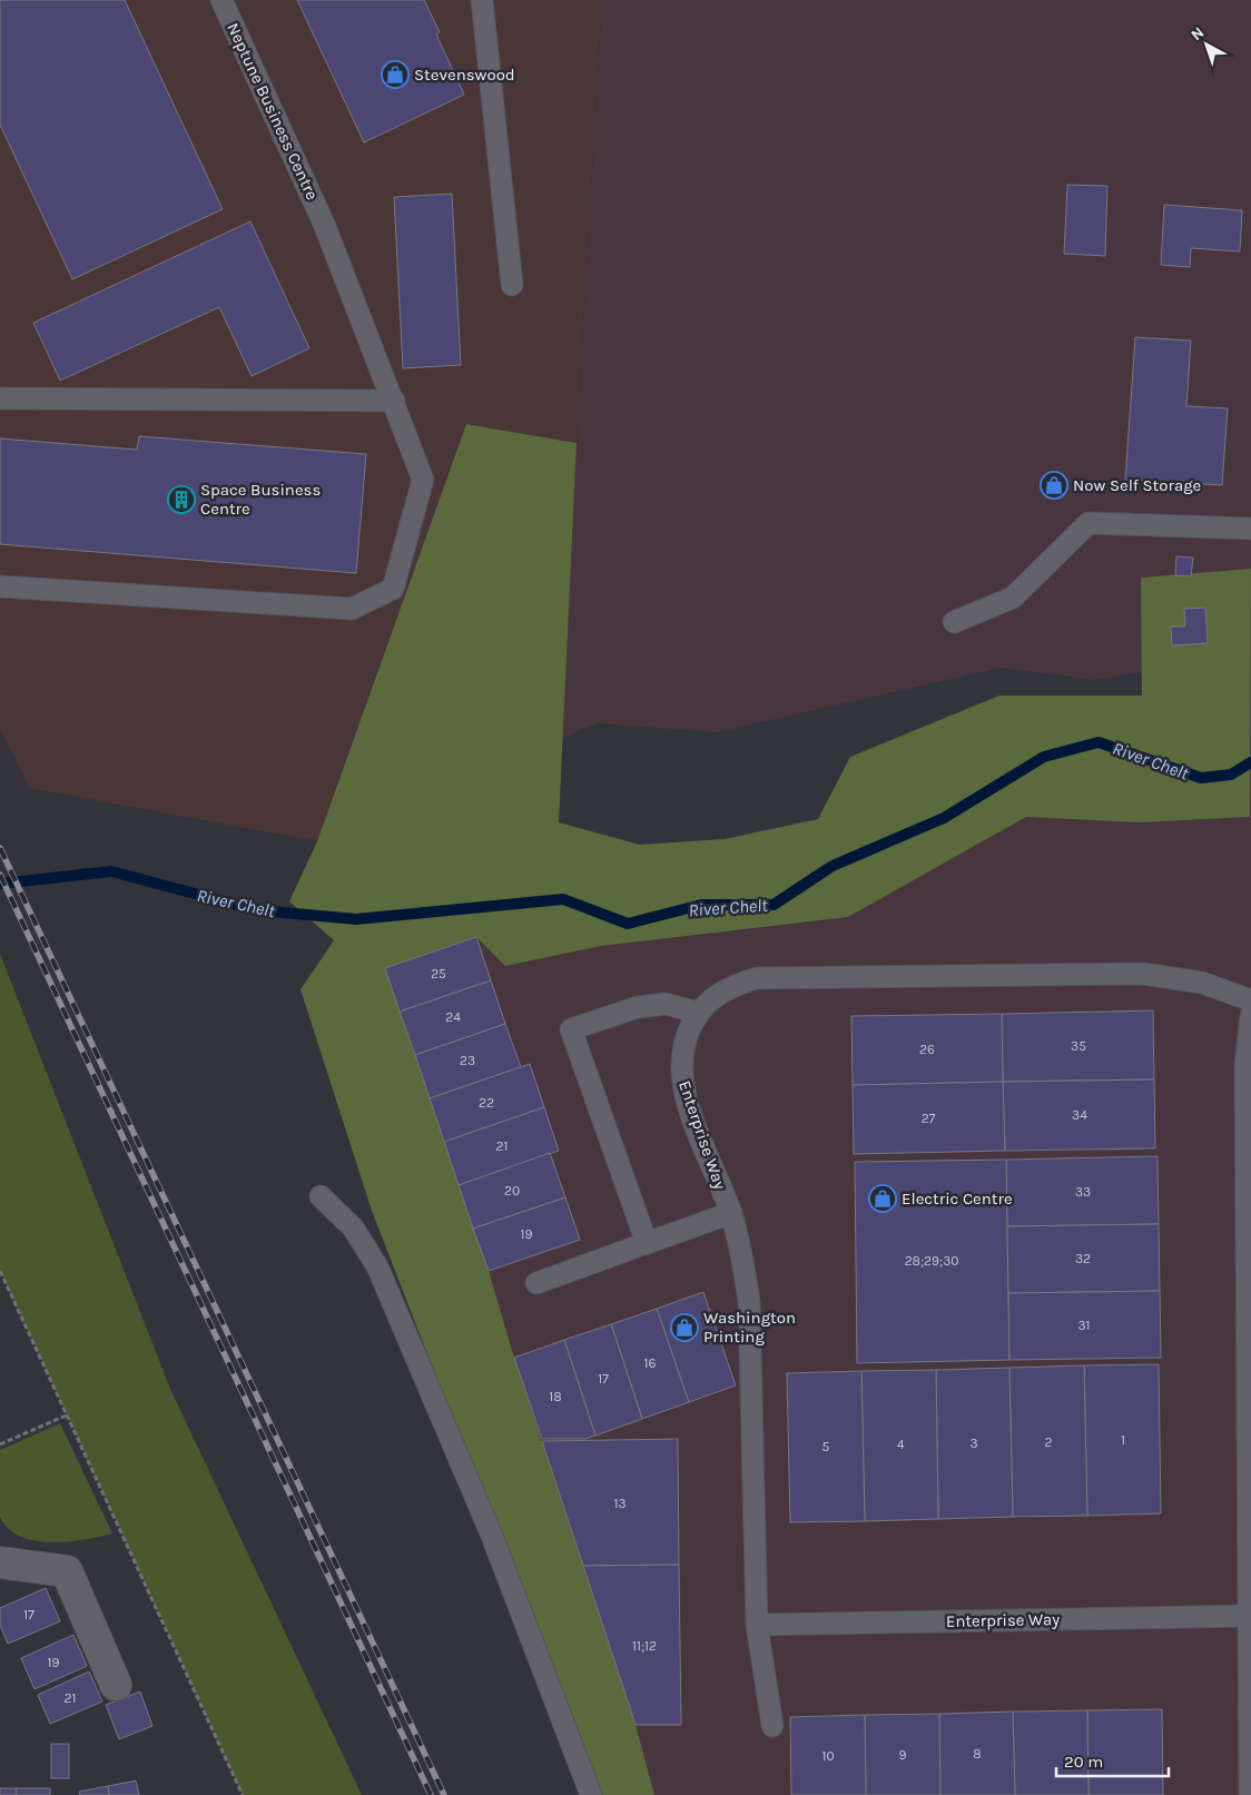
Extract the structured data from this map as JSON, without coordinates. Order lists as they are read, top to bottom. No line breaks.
{"streets":{"lane":["Neptune Business Centre","Enterprise Way"]},"water":["River Chelt"],"places":{"shop":["Stevenswood","Now Self Storage","Electric Centre","Washington Printing"],"building":["Space Business Centre"]},"house_numbers":["25","24","35","26","23","22","34","27","21","20","33","19","32","28;29;30","31","16","17","18","1","2","3","4","5","13","17","11;12","19","21","8","9","10"],"scale_bar":"20 m","north":"top left"}
